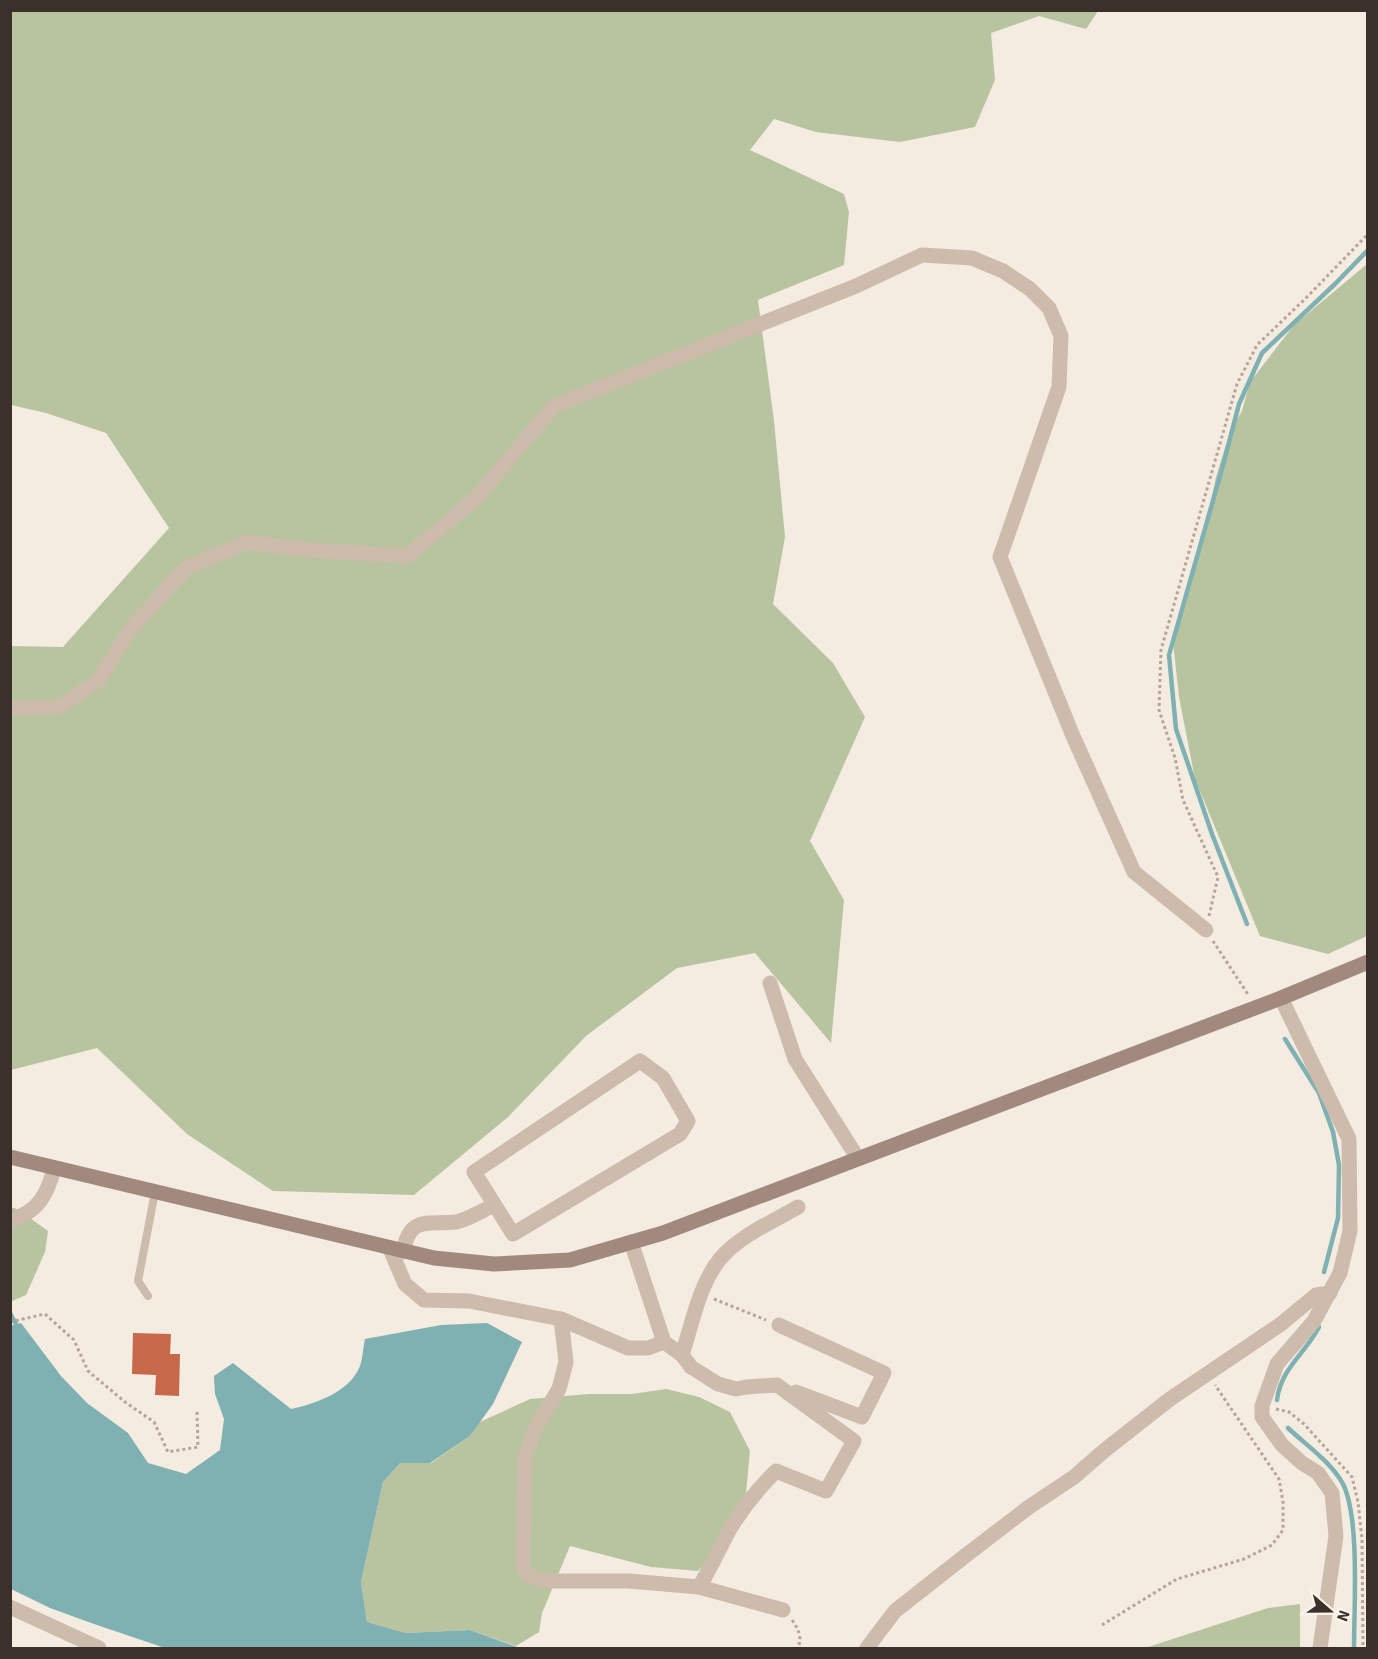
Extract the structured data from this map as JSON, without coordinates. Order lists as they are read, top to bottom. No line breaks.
{"north":"right"}
